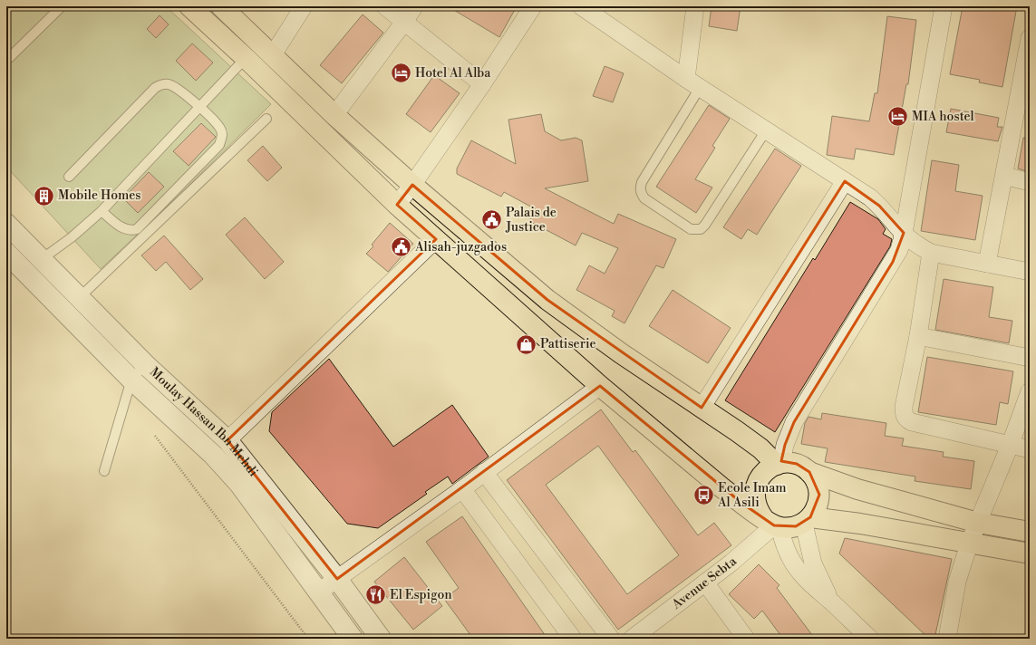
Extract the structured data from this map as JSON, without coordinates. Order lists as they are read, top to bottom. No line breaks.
{"streets":{"street":["Moulay Hassan Ibn Mehdi","Avenue Sebta"]},"places":{"hotel":["Hotel Al Alba","MIA hostel"],"building":["Mobile Homes"],"public building":["Palais de Justice","Alisah-juzgados"],"shop":["Pattiserie"],"bus stop":["Ecole Imam Al Asili"],"restaurant":["El Espigon"]}}
